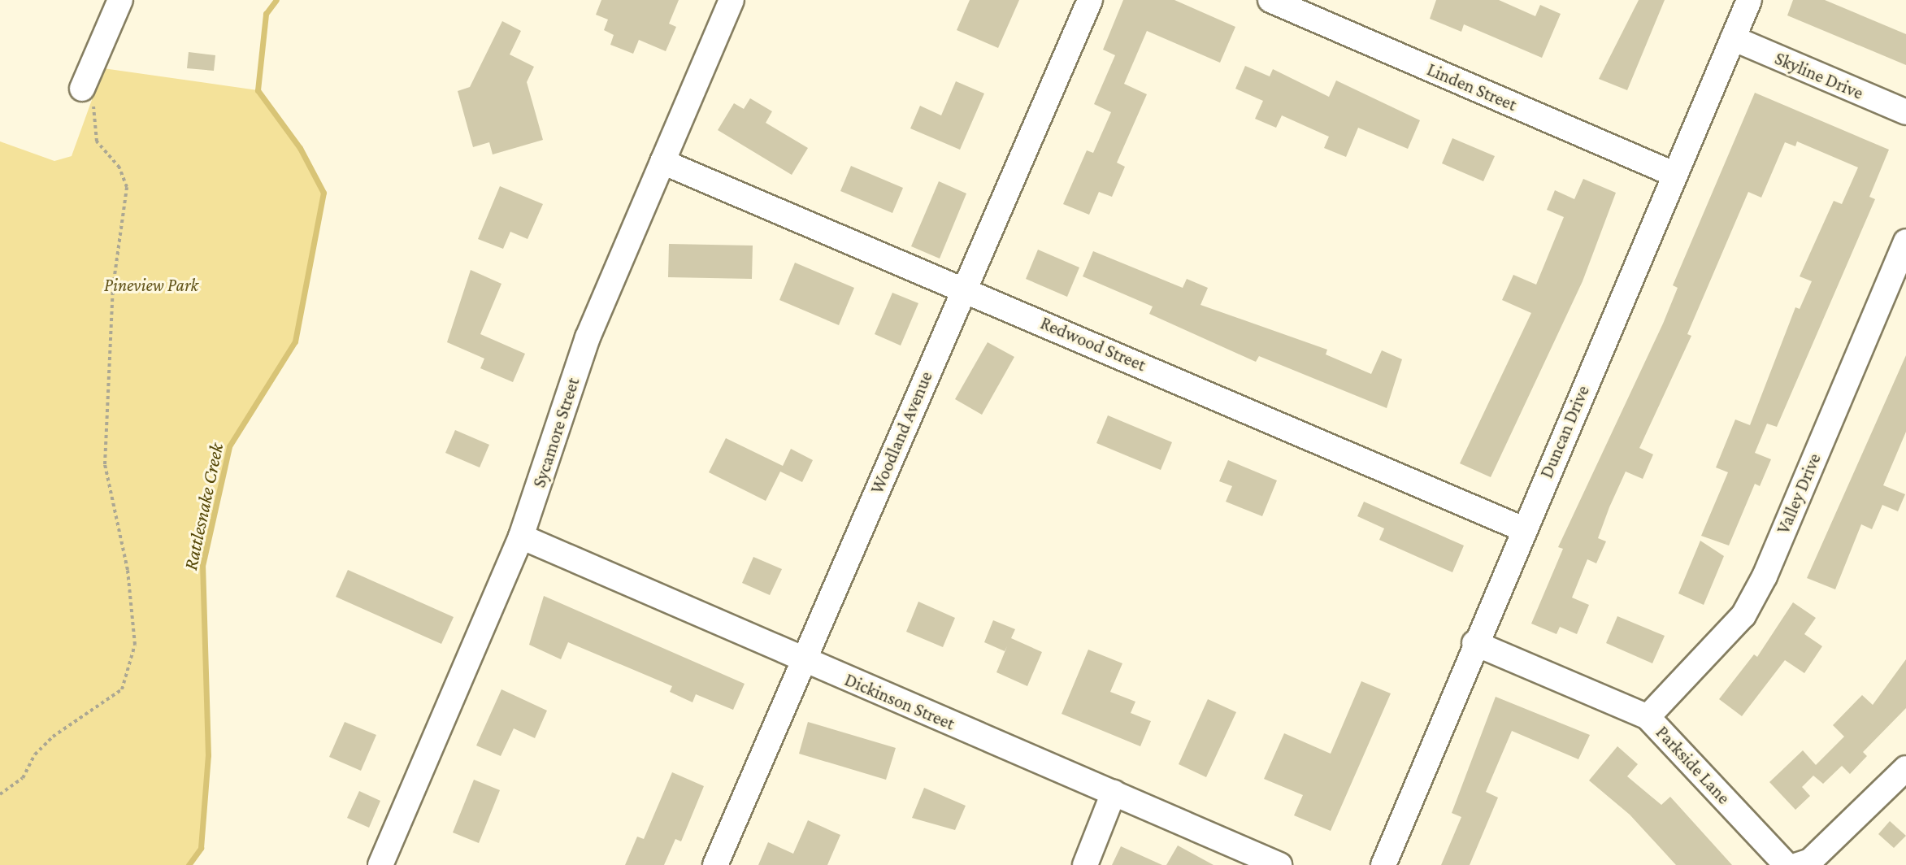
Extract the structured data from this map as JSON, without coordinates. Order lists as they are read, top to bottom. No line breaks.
{"streets":{"street":["Skyline Drive","Linden Street","Redwood Street","Duncan Drive","Sycamore Street","Woodland Avenue","Valley Drive","Dickinson Street","Parkside Lane"]},"crossings":[["Skyline Drive","Duncan Drive"],["Linden Street","Duncan Drive"],["Redwood Street","Duncan Drive"],["Redwood Street","Sycamore Street"],["Redwood Street","Woodland Avenue"],["Duncan Drive","Parkside Lane"],["Sycamore Street","Dickinson Street"],["Woodland Avenue","Dickinson Street"],["Valley Drive","Parkside Lane"]],"water":["Rattlesnake Creek"],"parks":["Pineview Park"]}
